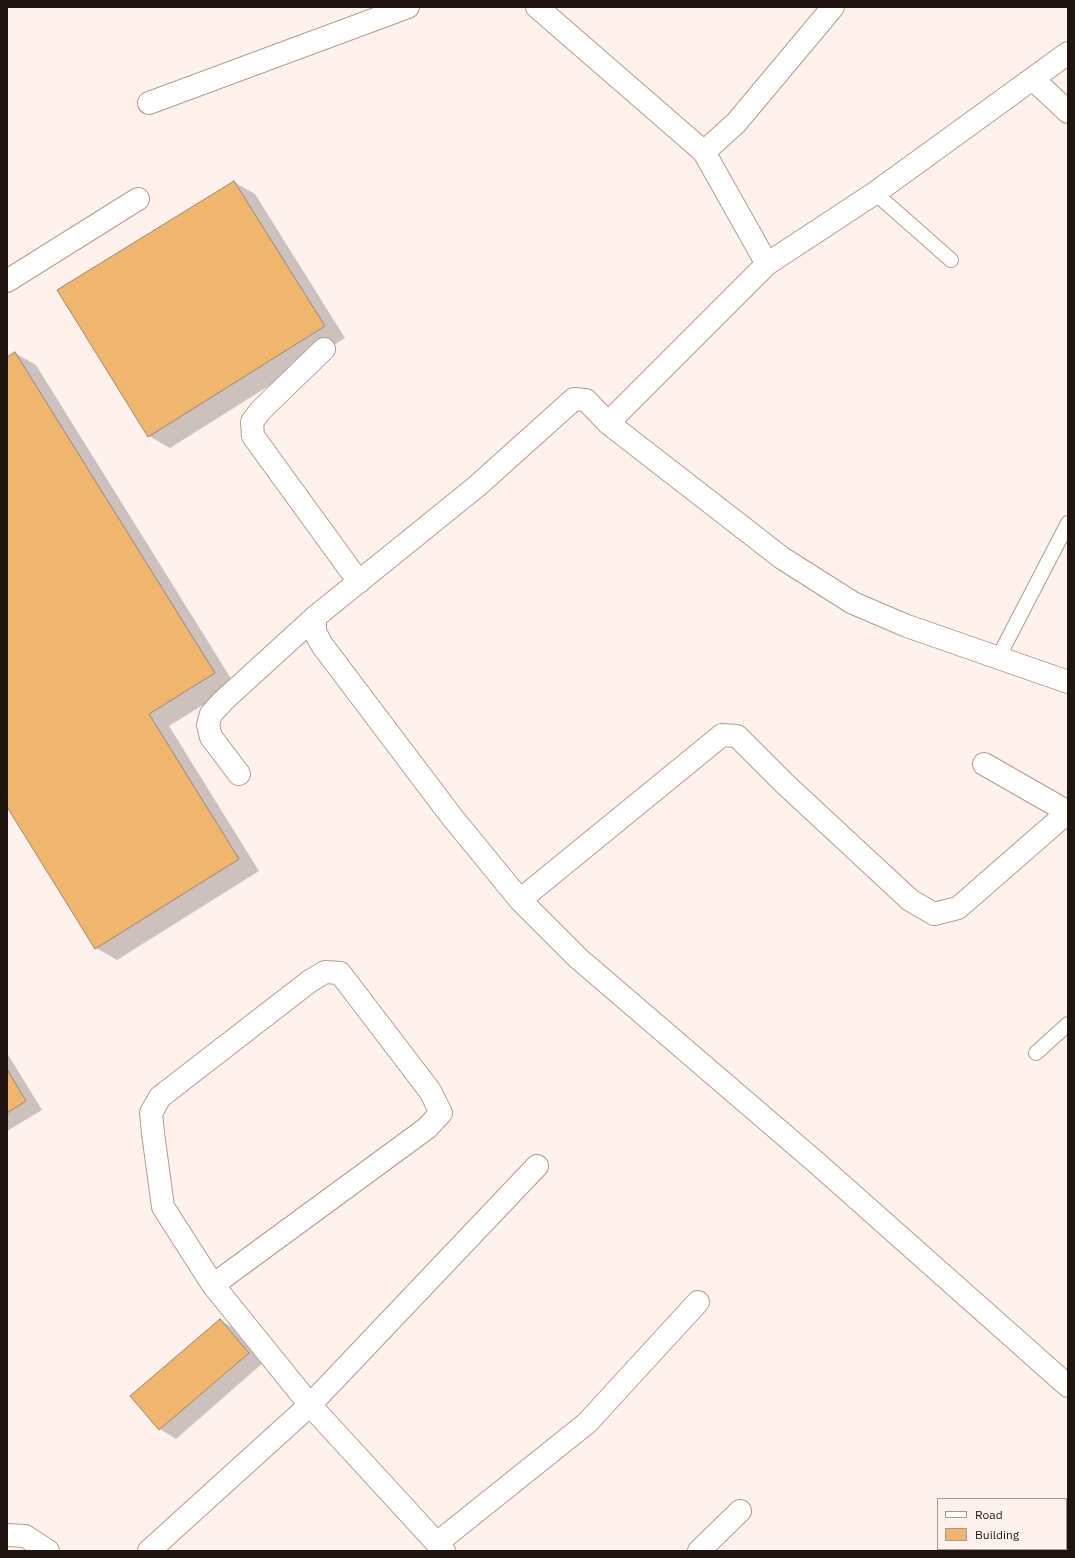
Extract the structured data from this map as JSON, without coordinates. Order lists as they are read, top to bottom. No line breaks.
{"legend":["Road","Building"]}
